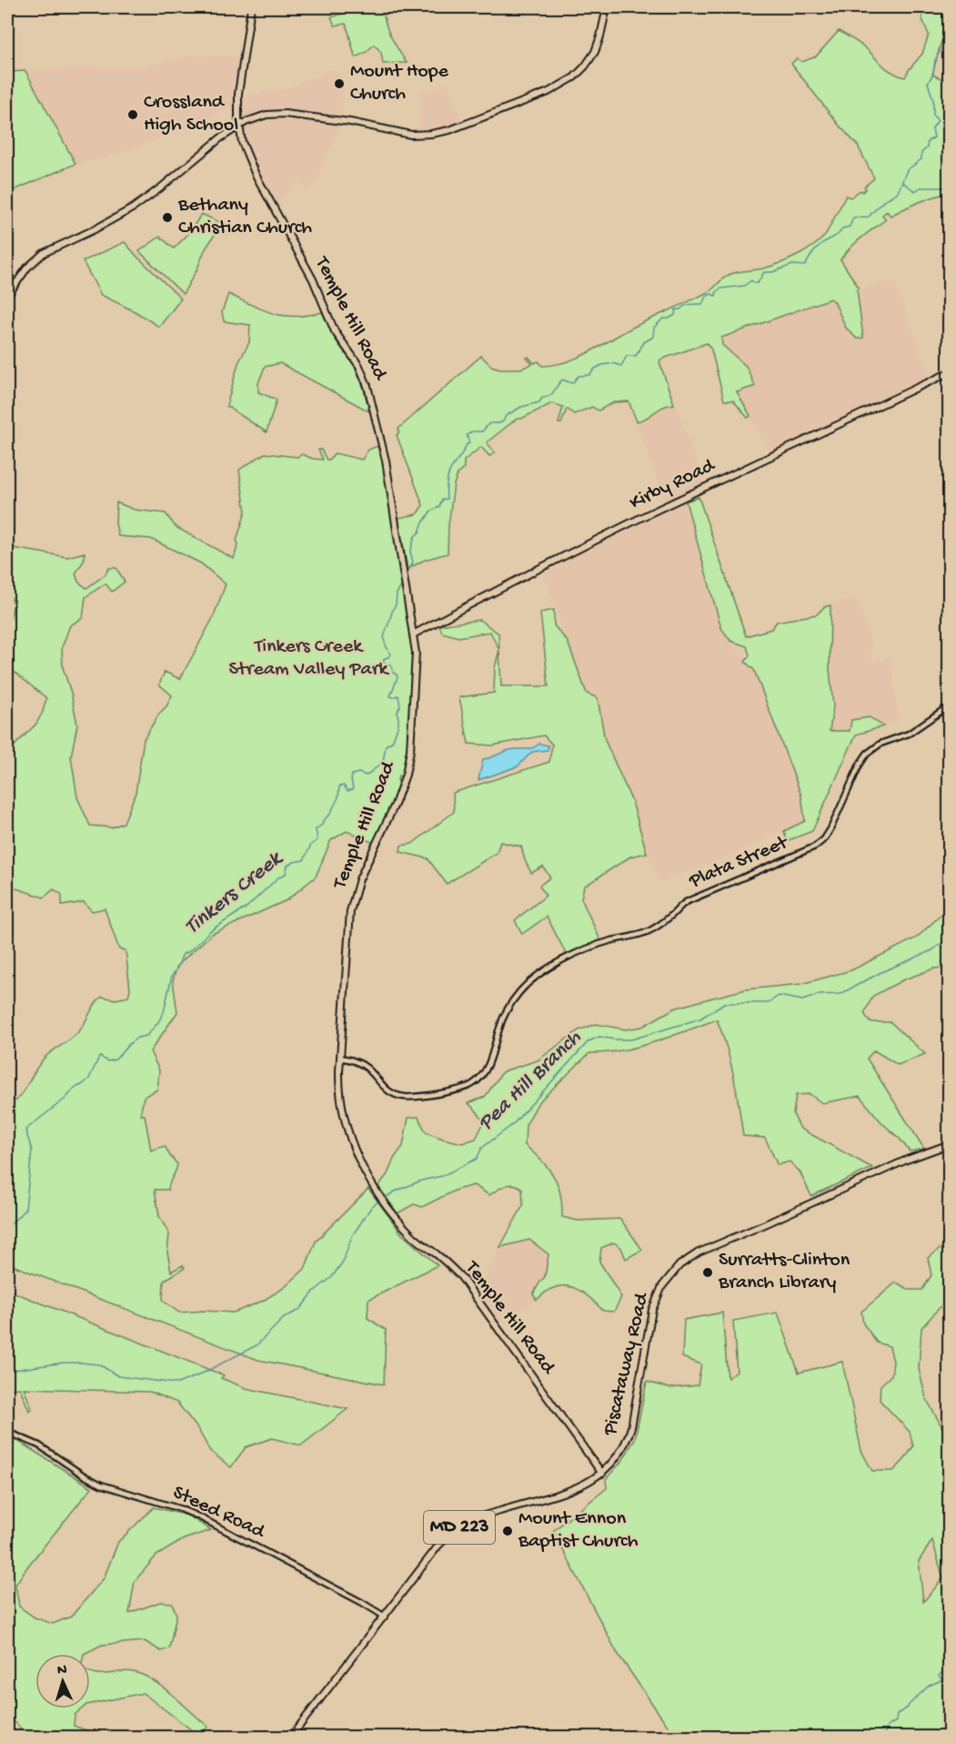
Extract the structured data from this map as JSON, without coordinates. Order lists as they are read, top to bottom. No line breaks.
{"streets":{"main road":["Temple Hill Road","Kirby Road","Piscataway Road","MD 223"],"street":["Plata Street","Steed Road"]},"crossings":[["Temple Hill Road","Kirby Road"],["Temple Hill Road","Plata Street"],["Temple Hill Road","Piscataway Road"],["Piscataway Road","Steed Road"]],"water":["Tinkers Creek","Pea Hill Branch"],"parks":["Tinkers Creek Stream Valley Park"],"places":["Mount Hope Church","Crossland High School","Bethany Christian Church","Surratts-Clinton Branch Library","Mount Ennon Baptist Church"],"north":"top"}
